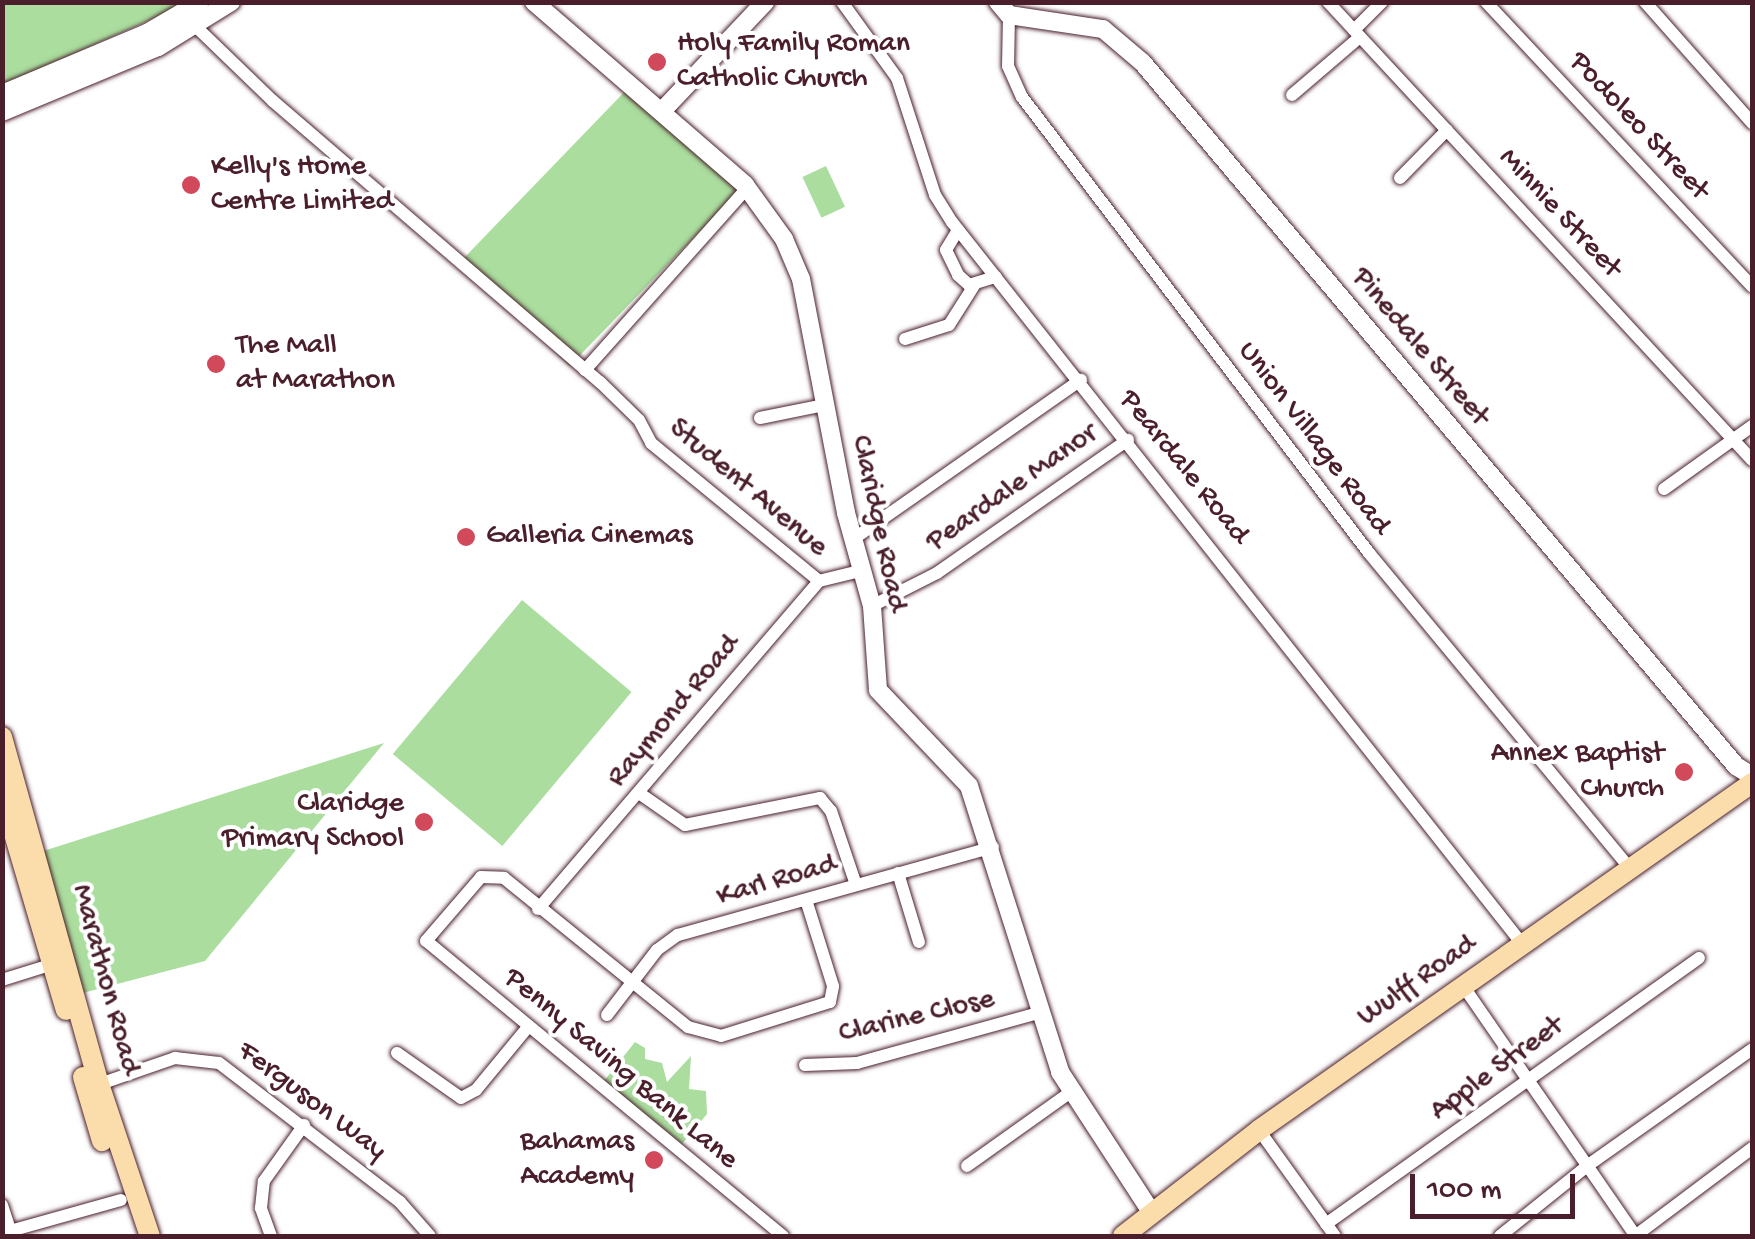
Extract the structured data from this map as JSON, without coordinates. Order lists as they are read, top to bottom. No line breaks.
{"streets":{"main road":["Marathon Road","Wulff Road"],"street":["Podoleo Street","Minnie Street","Pinedale Street","Union Village Road","Peardale Road","Student Avenue","Peardale Manor","Claridge Road","Raymond Road","Karl Road","Clarine Close","Penny Saving Bank Lane","Apple Street","Ferguson Way"]},"crossings":[["Pinedale Street","Union Village Road"],["Pinedale Street","Wulff Road"],["Union Village Road","Wulff Road"],["Peardale Road","Peardale Manor"],["Peardale Road","Wulff Road"],["Student Avenue","Raymond Road"],["Peardale Manor","Claridge Road"],["Claridge Road","Karl Road"],["Claridge Road","Wulff Road"],["Claridge Road","Clarine Close"],["Raymond Road","Penny Saving Bank Lane"],["Marathon Road","Ferguson Way"]],"places":["Holy Family Roman Catholic Church","Kelly's Home Centre Limited","The Mall at Marathon","Galleria Cinemas","Annex Baptist Church","Claridge Primary School","Bahamas Academy"],"scale_bar":"100 m"}
